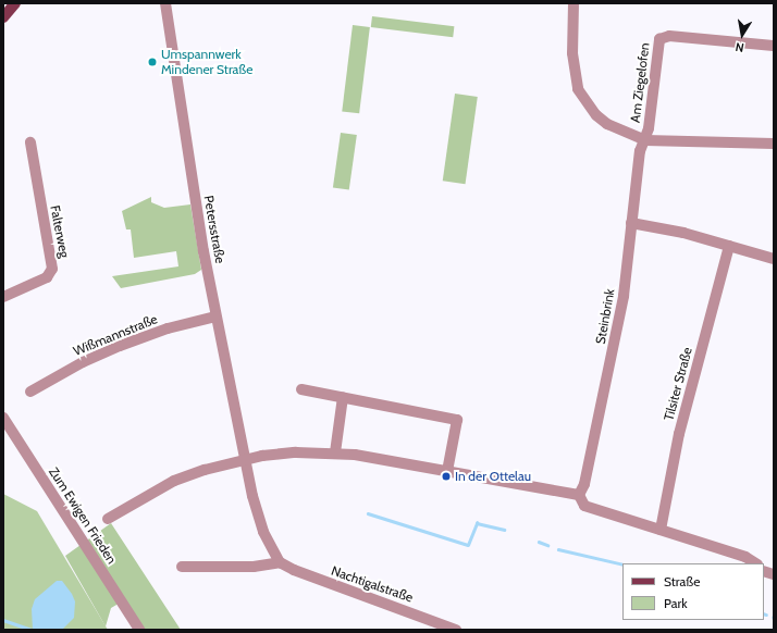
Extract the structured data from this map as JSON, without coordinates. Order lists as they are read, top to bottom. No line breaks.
{"streets":{"street":["Am Ziegelofen","Petersstraße","Falterweg","Steinbrink","Wißmannstraße","Tilsiter Straße","Zum Ewigen Frieden","Nachtigalstraße"]},"crossings":[["Am Ziegelofen","Steinbrink"],["Petersstraße","Wißmannstraße"]],"places":["Umspannwerk Mindener Straße","In der Ottelau"],"legend":["Straße","Park"],"north":"bottom"}
